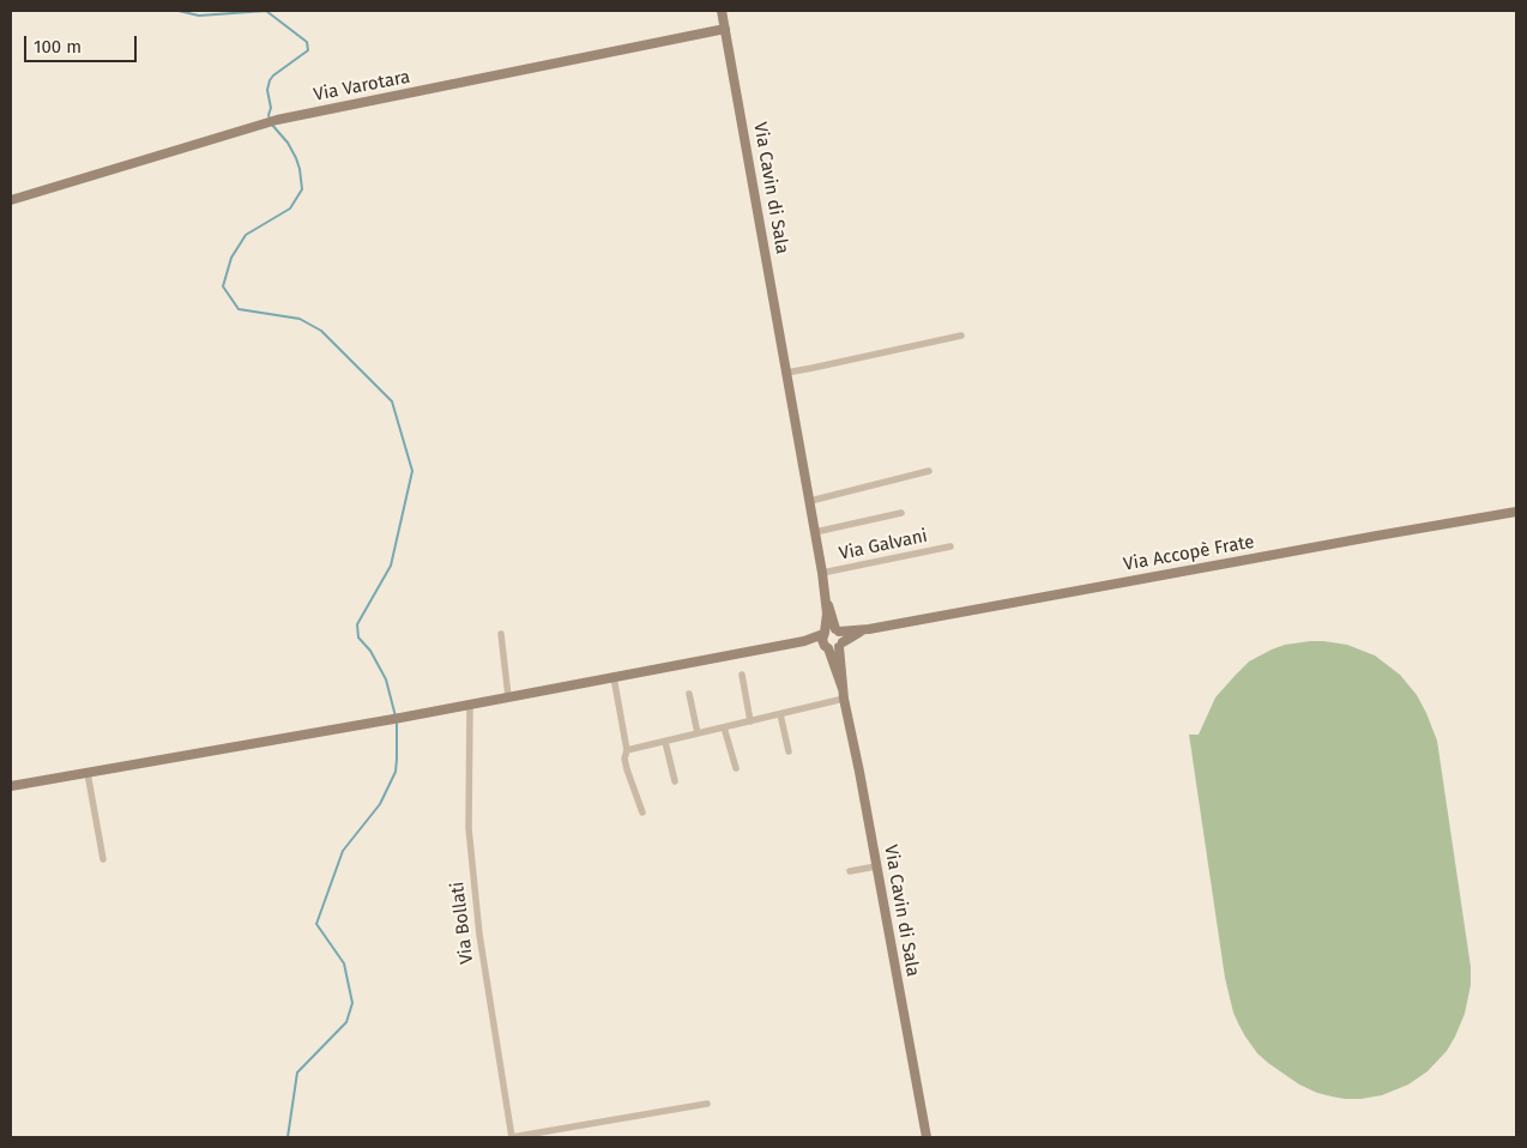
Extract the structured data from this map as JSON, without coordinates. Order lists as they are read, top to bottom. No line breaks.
{"streets":{"main road":["Via Varotara","Via Cavin di Sala","Via Accopè Frate"],"street":["Via Galvani","Via Bollati"]},"crossings":[["Via Varotara","Via Cavin di Sala"],["Via Cavin di Sala","Via Galvani"],["Via Cavin di Sala","Via Accopè Frate"]],"scale_bar":"100 m"}
